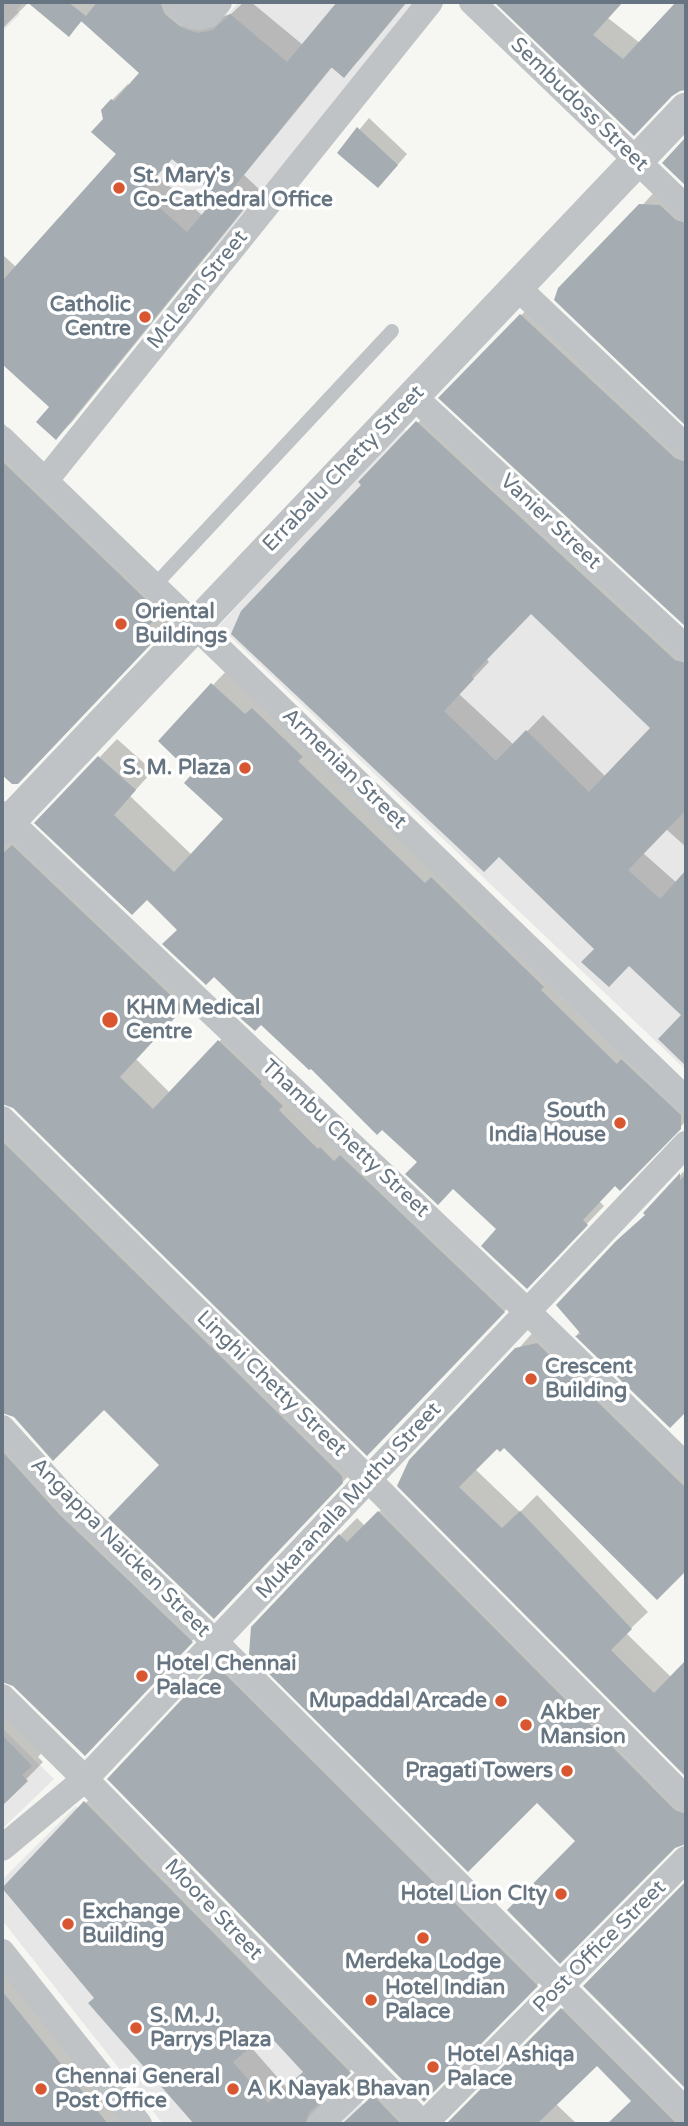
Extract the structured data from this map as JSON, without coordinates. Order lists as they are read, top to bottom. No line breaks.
{"streets":{"street":["Sembudoss Street","McLean Street","Errabalu Chetty Street","Vanier Street","Armenian Street","Thambu Chetty Street","Linghi Chetty Street","Mukaranalla Muthu Street","Angappa Naicken Street","Moore Street","Post Office Street"]},"crossings":[["Sembudoss Street","Errabalu Chetty Street"],["McLean Street","Armenian Street"],["Errabalu Chetty Street","Vanier Street"],["Errabalu Chetty Street","Armenian Street"],["Errabalu Chetty Street","Thambu Chetty Street"],["Thambu Chetty Street","Mukaranalla Muthu Street"],["Linghi Chetty Street","Mukaranalla Muthu Street"],["Mukaranalla Muthu Street","Angappa Naicken Street"],["Mukaranalla Muthu Street","Moore Street"],["Angappa Naicken Street","Post Office Street"],["Moore Street","Post Office Street"]],"places":["St. Mary's Co-Cathedral Office","Catholic Centre","Oriental Buildings","S. M. Plaza","KHM Medical Centre","South India House","Crescent Building","Hotel Chennai Palace","Mupaddal Arcade","Akber Mansion","Pragati Towers","Hotel Lion CIty","Exchange Building","Merdeka Lodge","Hotel Indian Palace","S. M. J. Parrys Plaza","Hotel Ashiqa Palace","Chennai General Post Office","A K Nayak Bhavan"]}
